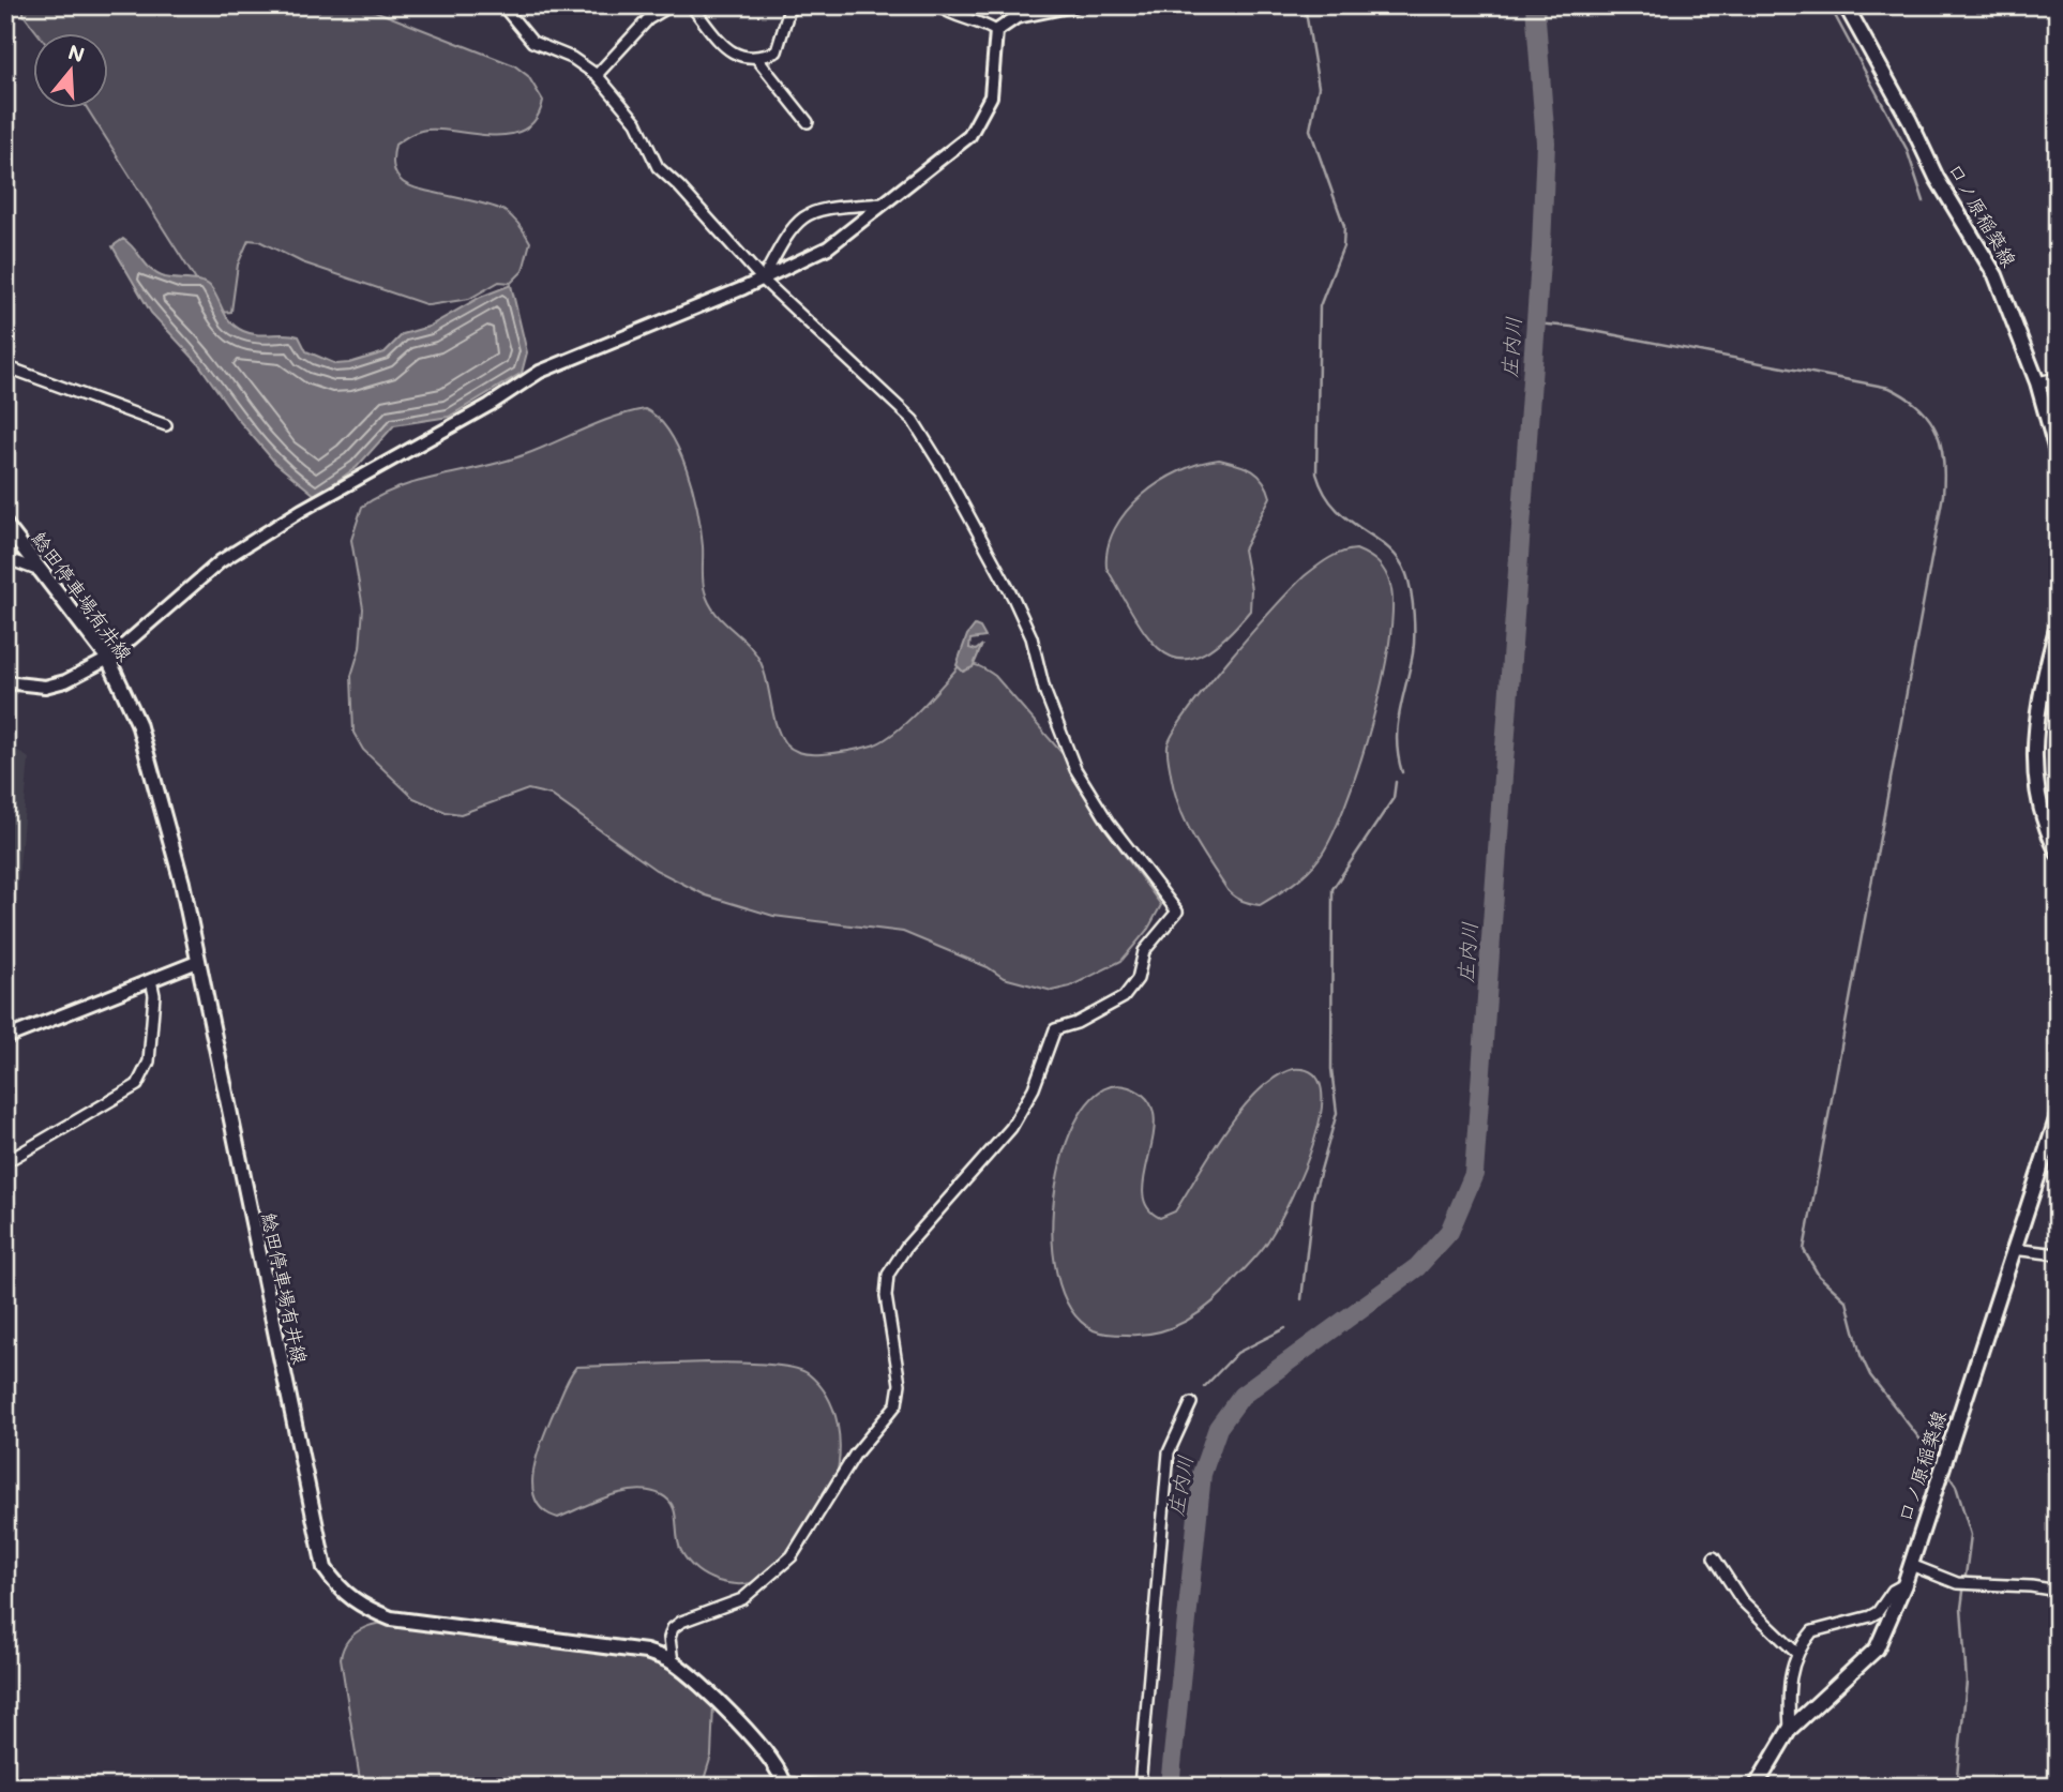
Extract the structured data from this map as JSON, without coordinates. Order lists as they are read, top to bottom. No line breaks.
{"streets":{"main road":["口ノ原稲築線","鯰田停車場有井線"]},"water":["庄内川"],"north":"top"}
